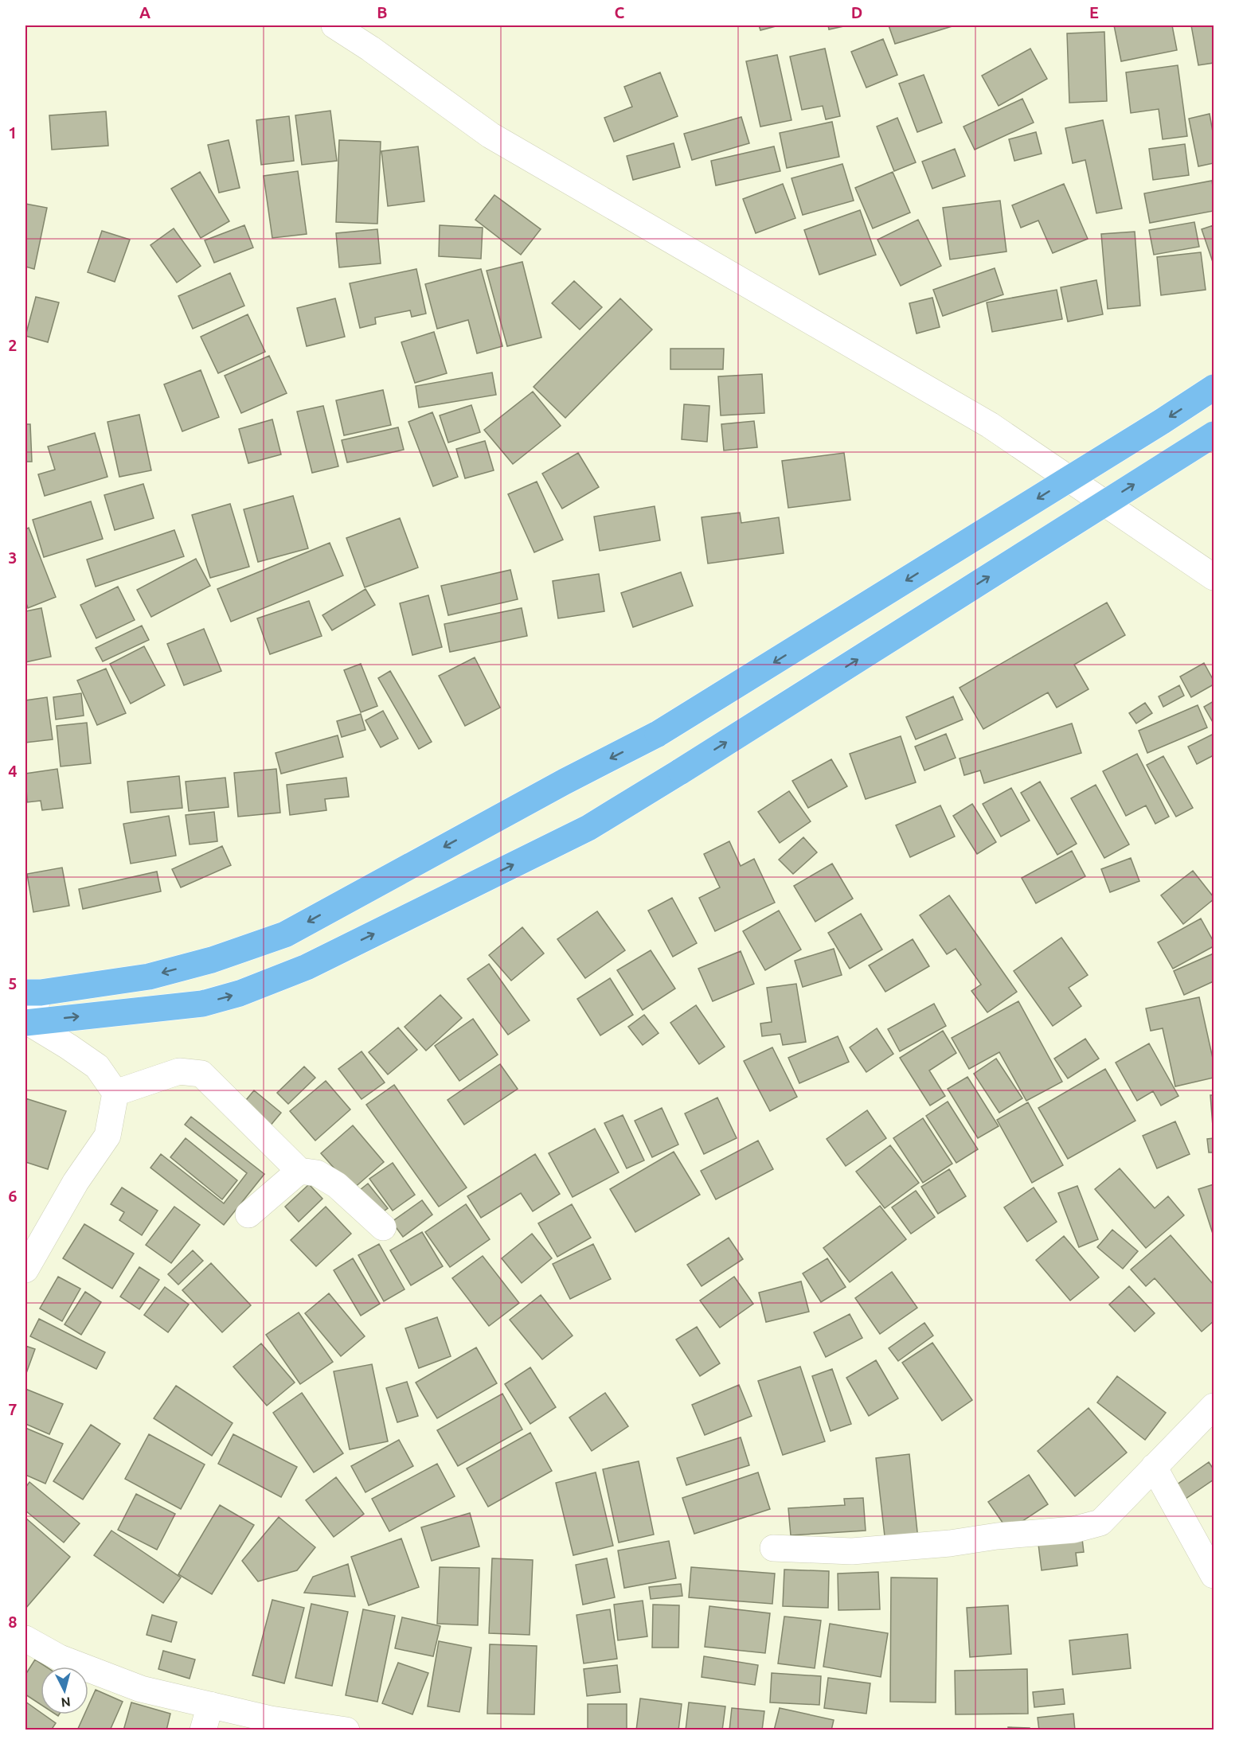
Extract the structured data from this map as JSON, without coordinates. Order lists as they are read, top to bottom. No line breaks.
{"north":"bottom","grid":{"columns":["A","B","C","D","E"],"rows":["1","2","3","4","5","6","7","8"]}}
